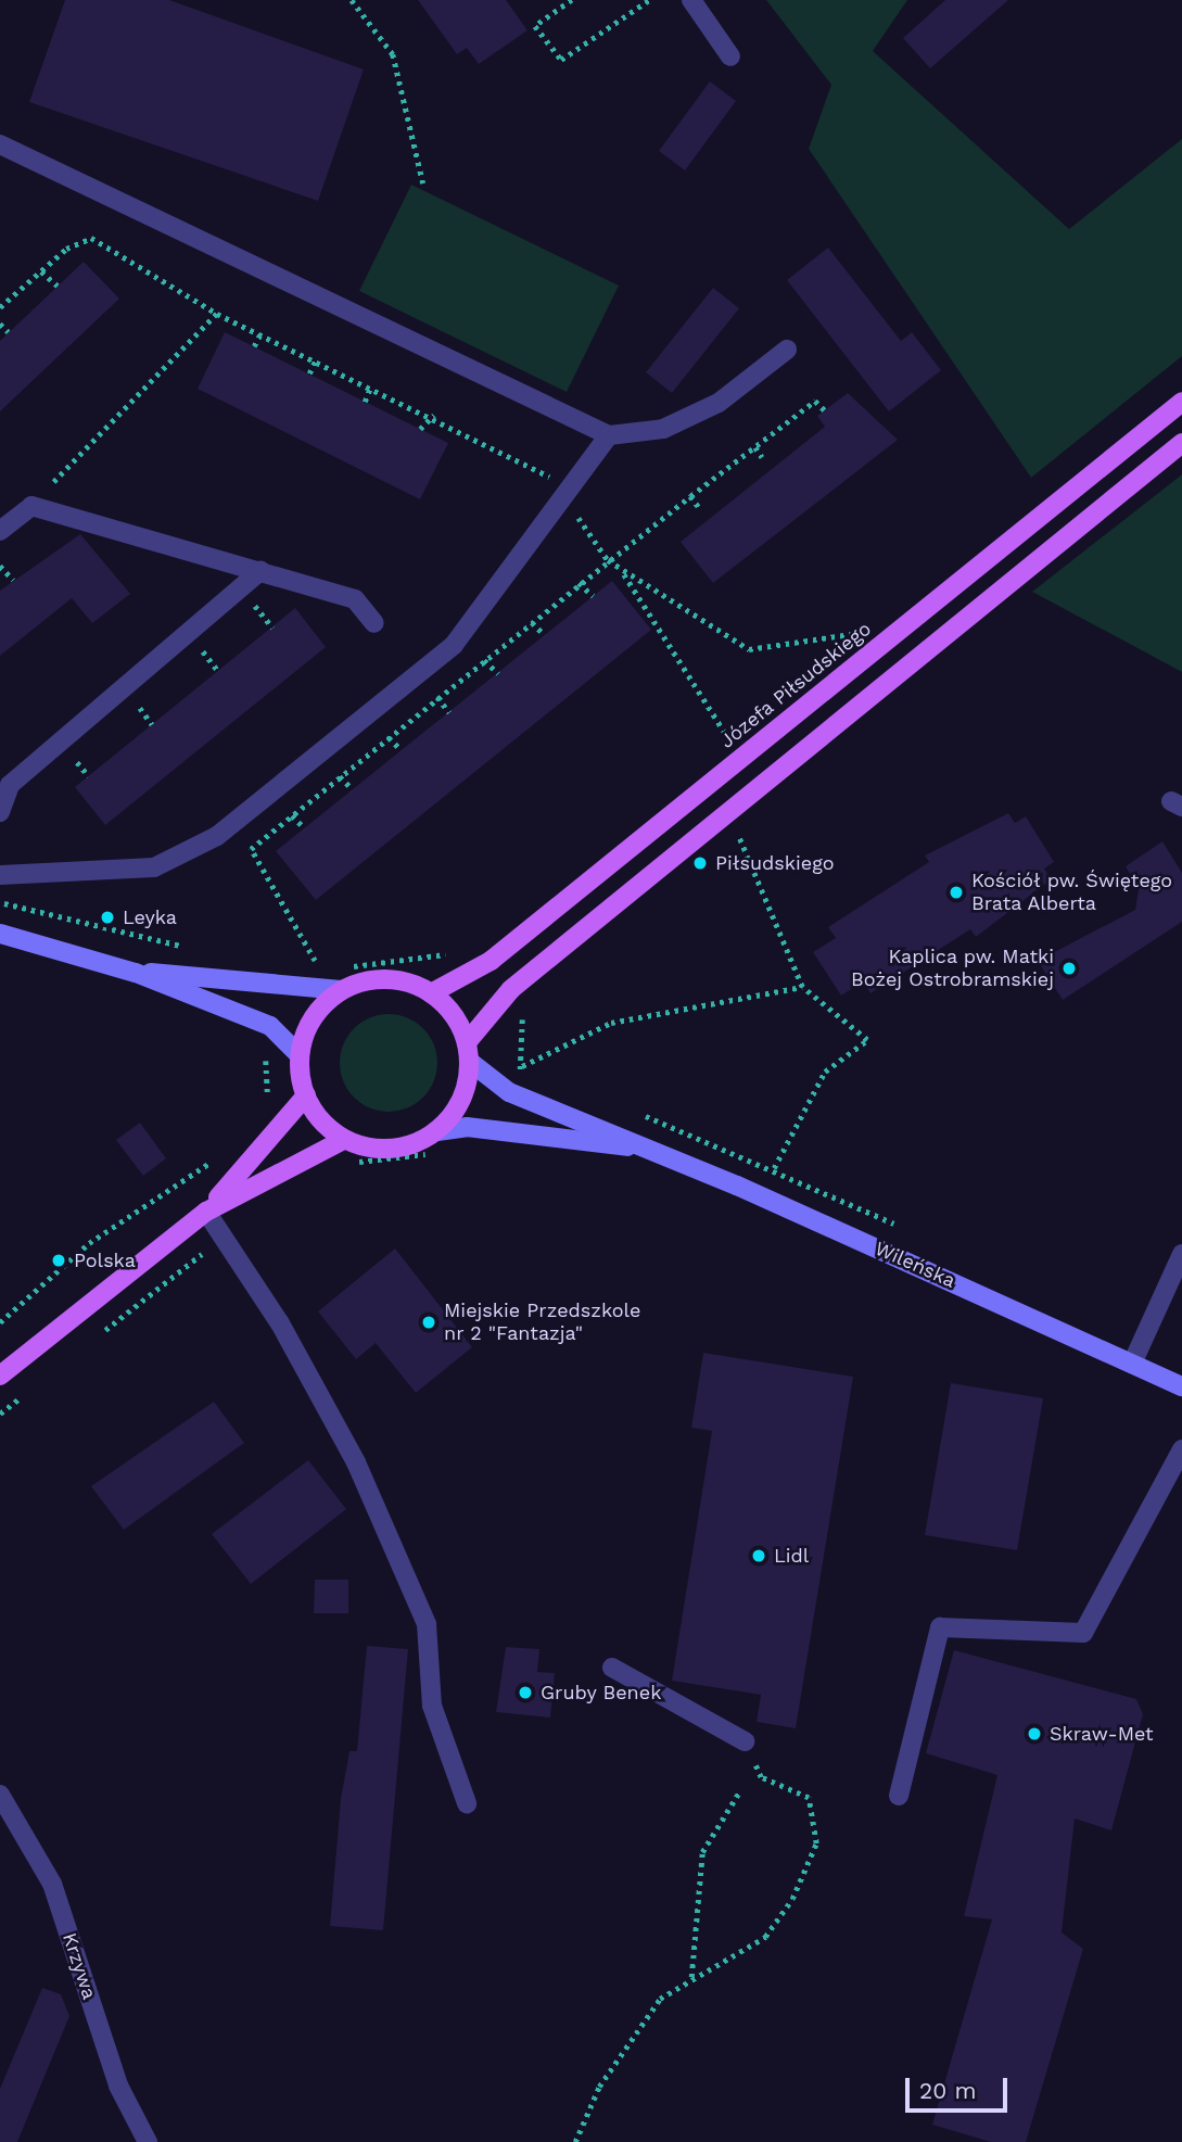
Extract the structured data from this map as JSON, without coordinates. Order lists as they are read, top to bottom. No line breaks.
{"streets":{"main road":["Józefa Piłsudskiego"],"street":["Wileńska","Krzywa"]},"crossings":[["Józefa Piłsudskiego","Wileńska"]],"places":["Piłsudskiego","Kościół pw. Świętego Brata Alberta","Leyka","Kaplica pw. Matki Bożej Ostrobramskiej","Polska","Miejskie Przedszkole nr 2 \"Fantazja\"","Lidl","Gruby Benek","Skraw-Met"],"scale_bar":"20 m"}
